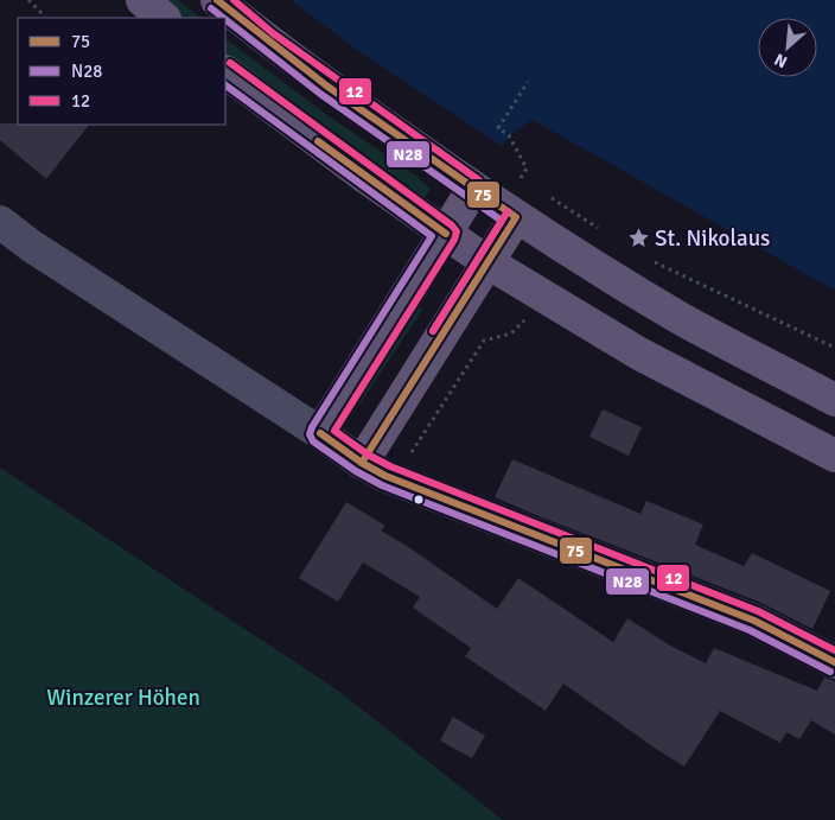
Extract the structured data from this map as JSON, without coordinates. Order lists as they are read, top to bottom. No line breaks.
{"parks":["Winzerer Höhen"],"places":{"place":["St. Nikolaus"]},"lines":["transit line 75","transit line 12","transit line N28"],"legend":["75","N28","12"],"north":"bottom left"}
